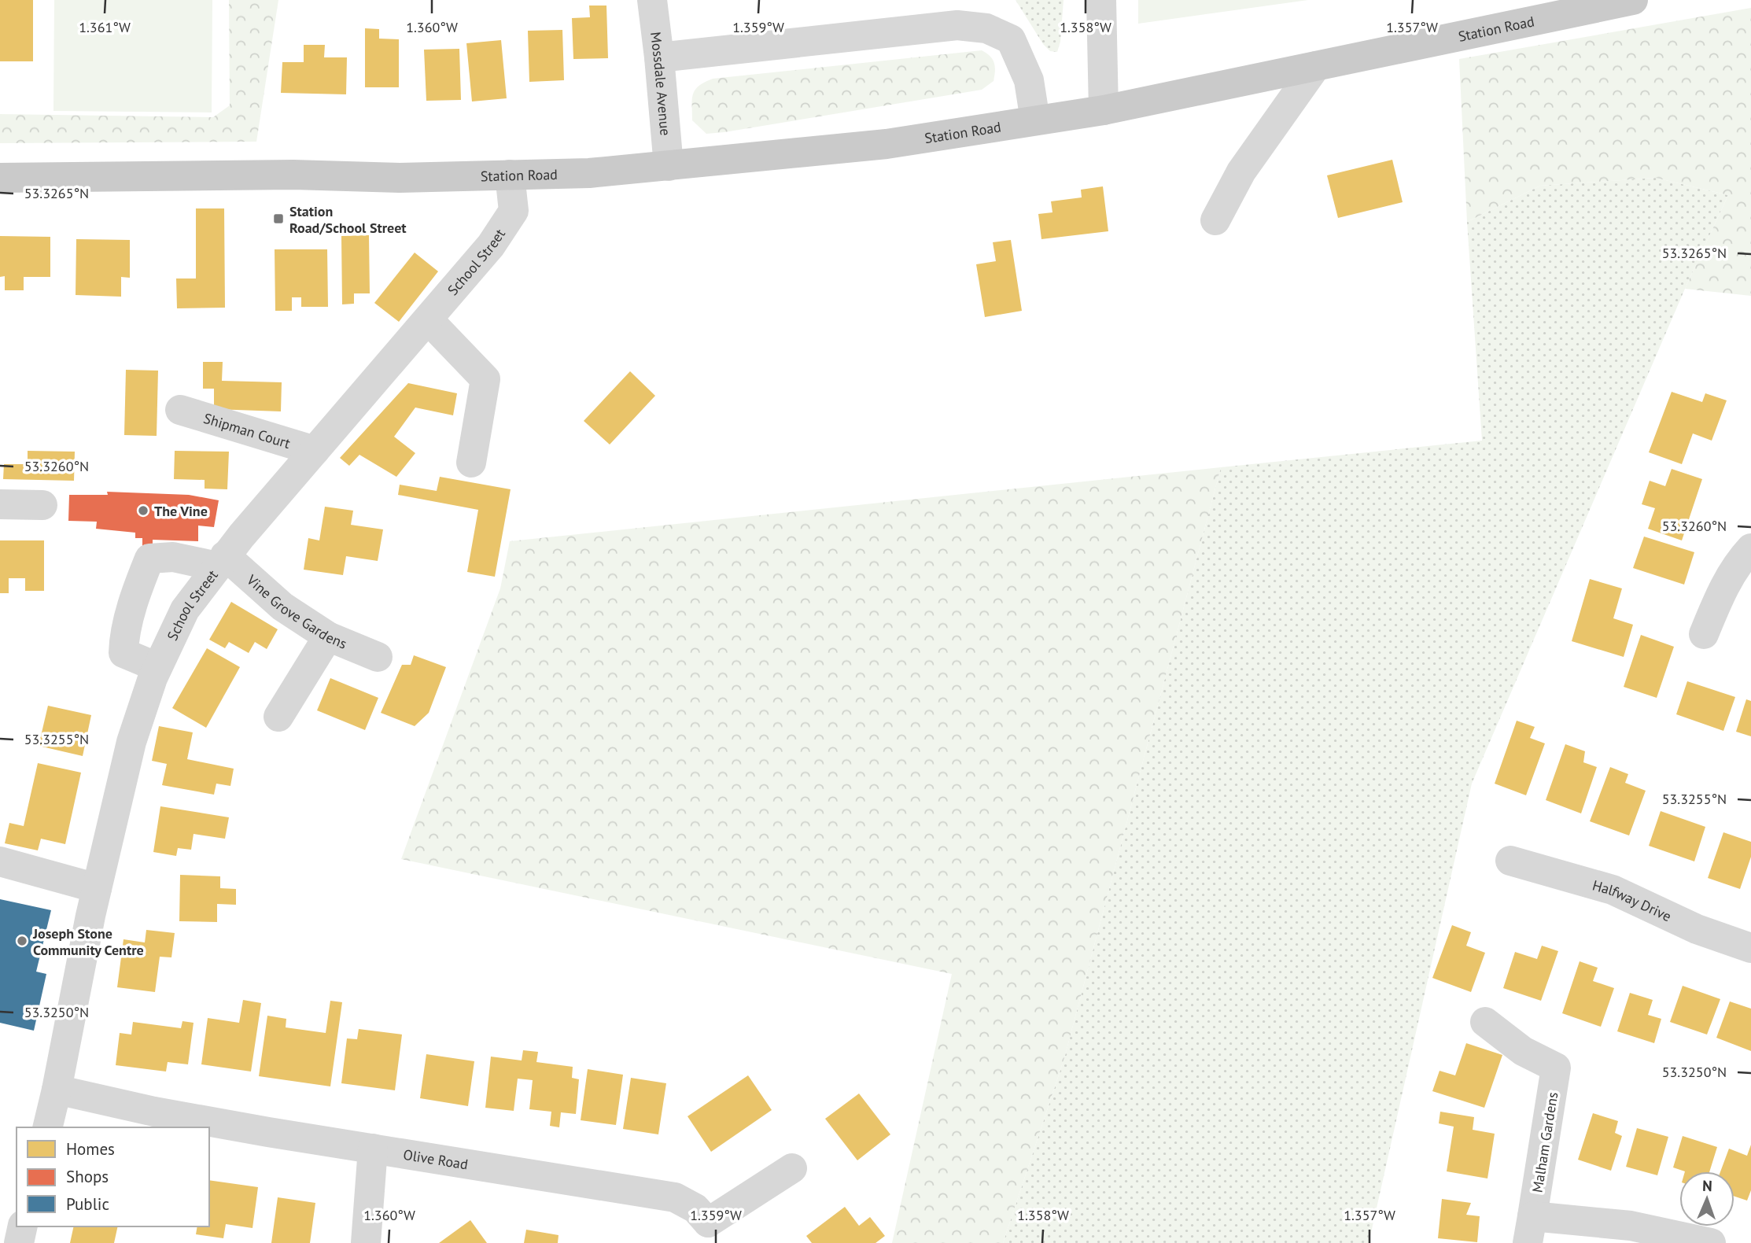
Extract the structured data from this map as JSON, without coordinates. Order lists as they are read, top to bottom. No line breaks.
{"streets":{"main road":["Station Road"],"street":["Mossdale Avenue","School Street","Shipman Court","Vine Grove Gardens","Halfway Drive","Malham Gardens","Olive Road"]},"crossings":[["Station Road","Mossdale Avenue"],["Station Road","School Street"],["School Street","Shipman Court"],["School Street","Vine Grove Gardens"],["School Street","Olive Road"]],"places":{"transit":["Station Road/School Street"],"other":["The Vine","Joseph Stone Community Centre"]},"legend":["Homes","Shops","Public"],"north":"top","coordinates":["1.361°W","1.360°W","1.359°W","1.358°W","1.357°W","53.3265°N","53.3260°N","53.3255°N","53.3250°N"]}
